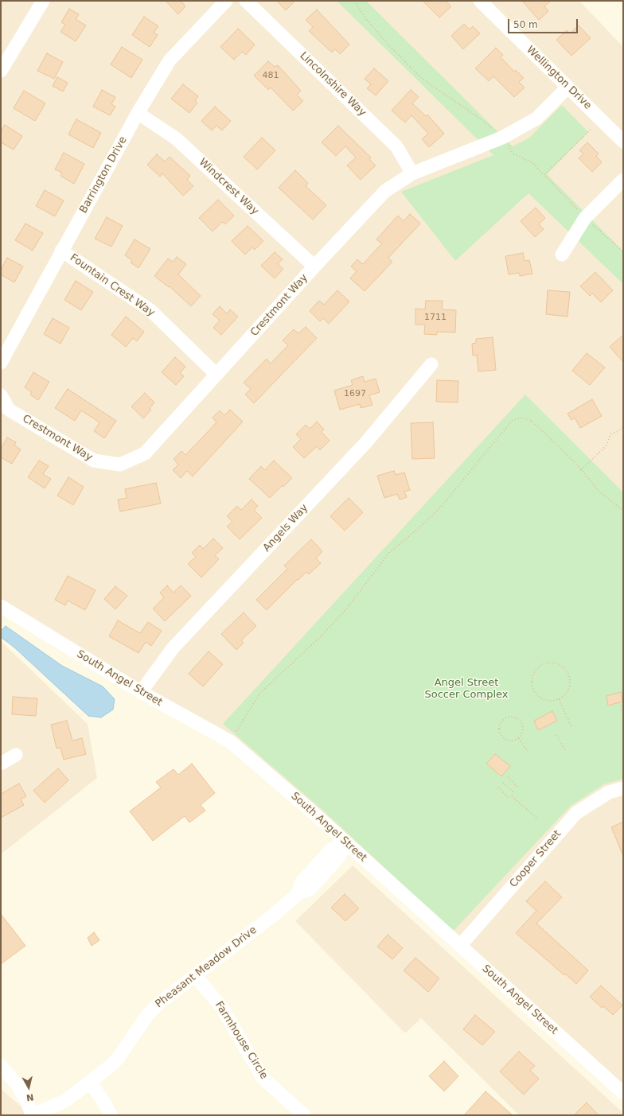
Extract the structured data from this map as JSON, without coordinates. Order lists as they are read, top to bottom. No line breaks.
{"streets":{"street":["Wellington Drive","Lincolnshire Way","Barrington Drive","Windcrest Way","Fountain Crest Way","Crestmont Way","Angels Way","South Angel Street","Cooper Street","Pheasant Meadow Drive","Farmhouse Circle"]},"crossings":[["Wellington Drive","Crestmont Way"],["Lincolnshire Way","Crestmont Way"],["Barrington Drive","Windcrest Way"],["Barrington Drive","Fountain Crest Way"],["Windcrest Way","Crestmont Way"],["Fountain Crest Way","Crestmont Way"],["Angels Way","South Angel Street"],["South Angel Street","Cooper Street"],["South Angel Street","Pheasant Meadow Drive"],["Pheasant Meadow Drive","Farmhouse Circle"]],"parks":["Angel Street Soccer Complex"],"house_numbers":["481","1711","1697"],"scale_bar":"50 m","north":"bottom"}
